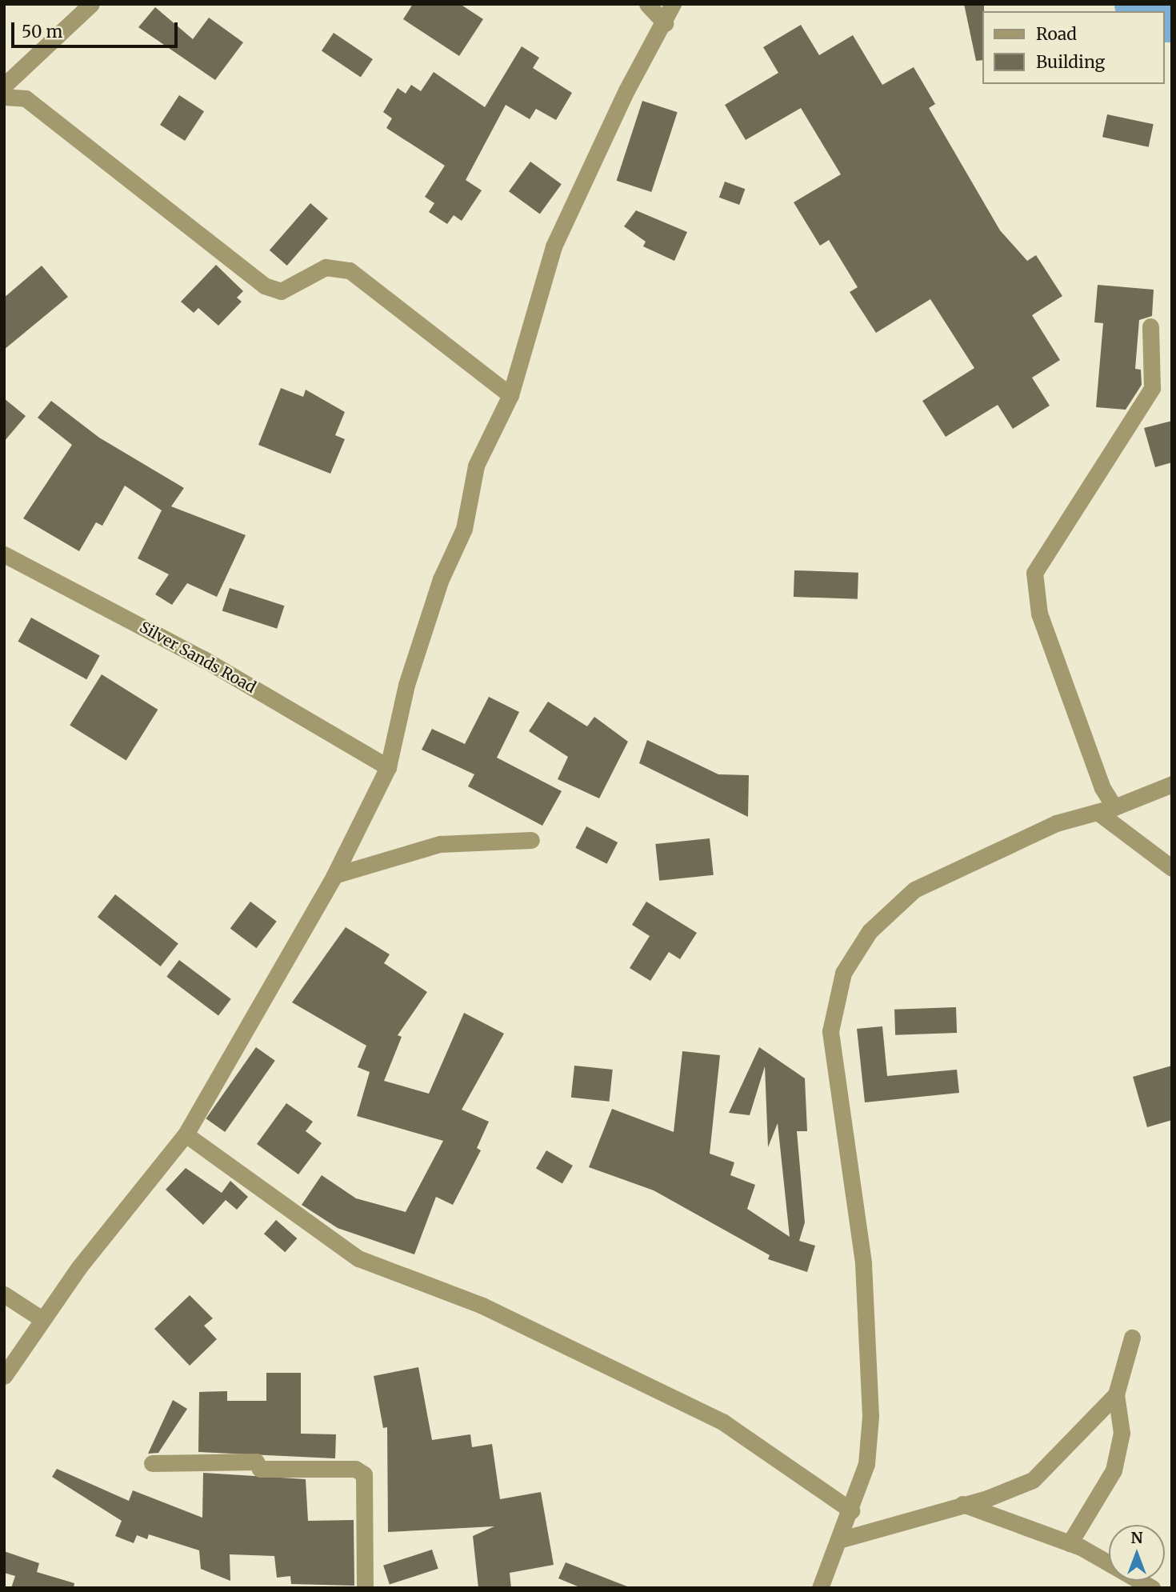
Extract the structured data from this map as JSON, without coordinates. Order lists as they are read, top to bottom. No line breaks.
{"streets":{"street":["Silver Sands Road"]},"legend":["Road","Building"],"scale_bar":"50 m","north":"top"}
